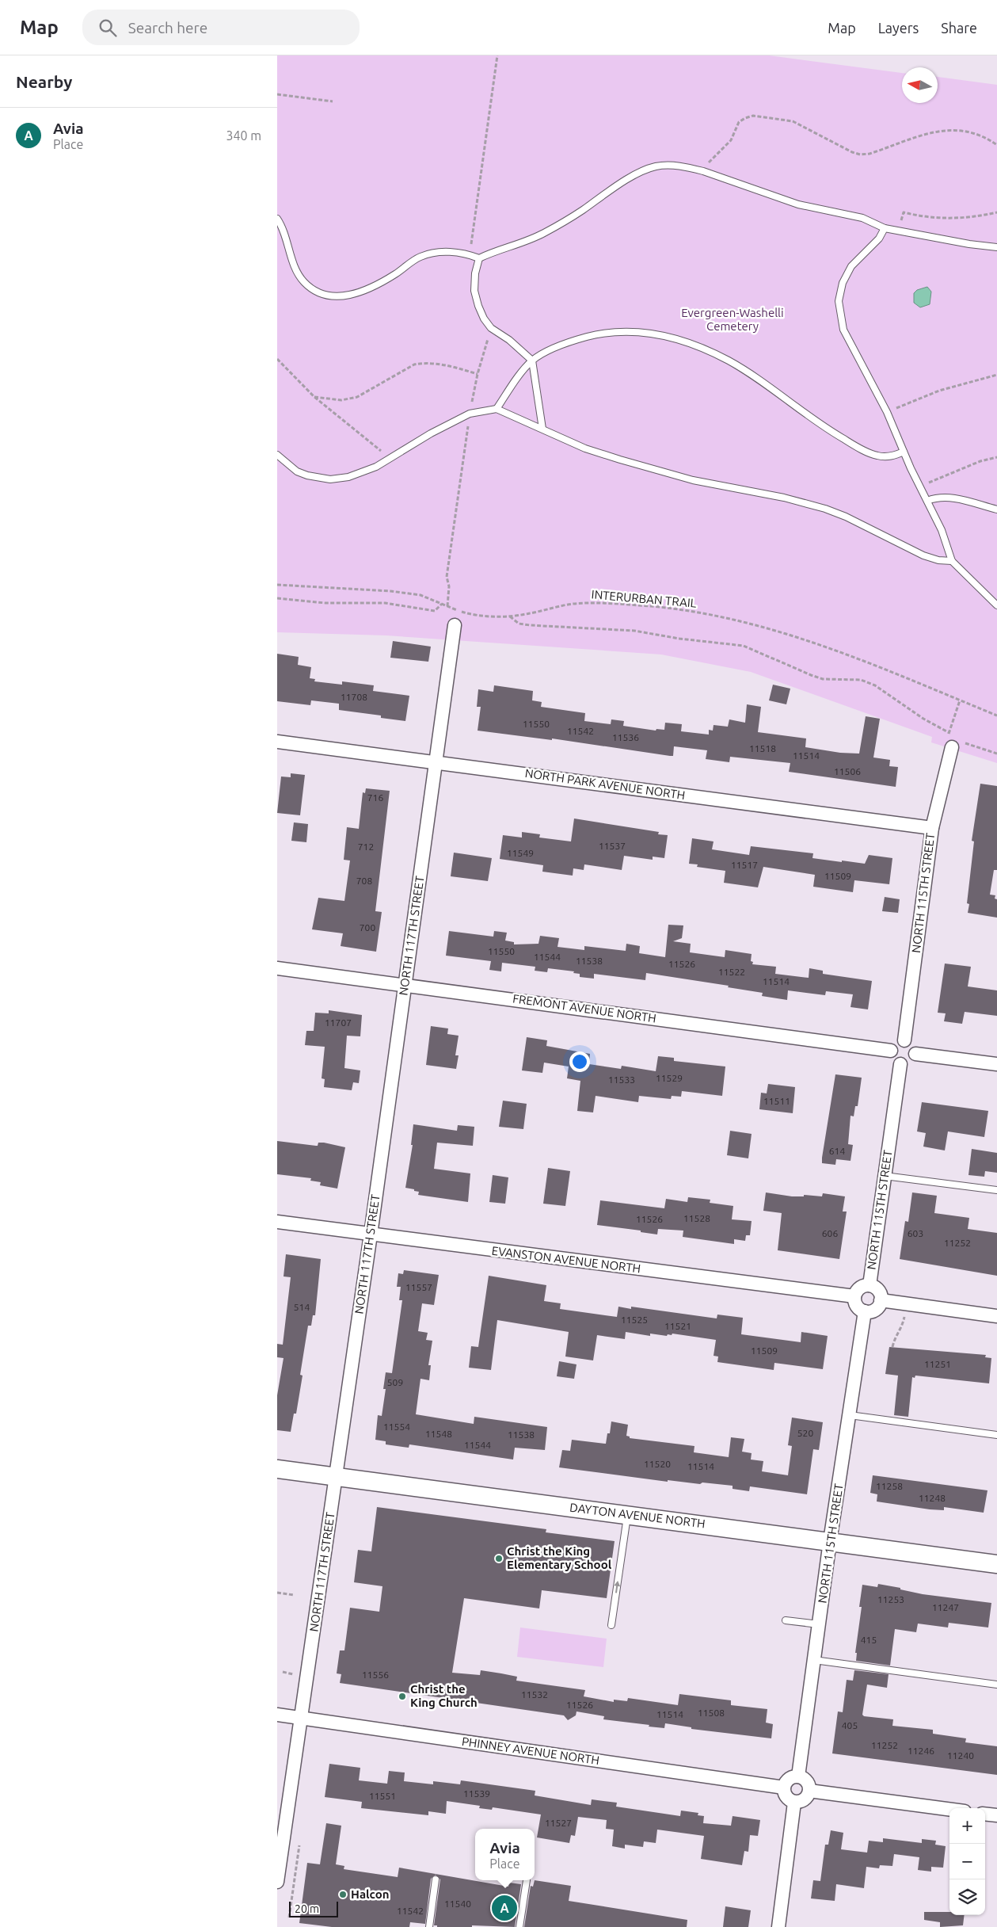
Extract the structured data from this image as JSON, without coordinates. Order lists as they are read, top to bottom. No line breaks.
{"streets":{"street":["NORTH PARK AVENUE NORTH","NORTH 115TH STREET","NORTH 117TH STREET","FREMONT AVENUE NORTH","EVANSTON AVENUE NORTH","DAYTON AVENUE NORTH","PHINNEY AVENUE NORTH"],"path":["INTERURBAN TRAIL"]},"crossings":[["NORTH PARK AVENUE NORTH","NORTH 115TH STREET"],["NORTH PARK AVENUE NORTH","NORTH 117TH STREET"],["NORTH 115TH STREET","FREMONT AVENUE NORTH"],["NORTH 115TH STREET","EVANSTON AVENUE NORTH"],["NORTH 115TH STREET","DAYTON AVENUE NORTH"],["NORTH 115TH STREET","PHINNEY AVENUE NORTH"],["NORTH 117TH STREET","FREMONT AVENUE NORTH"],["NORTH 117TH STREET","EVANSTON AVENUE NORTH"],["NORTH 117TH STREET","DAYTON AVENUE NORTH"],["NORTH 117TH STREET","PHINNEY AVENUE NORTH"]],"parks":["Evergreen-Washelli Cemetery"],"places":["Christ the King Elementary School","Christ the King Church","Halcon"],"house_numbers":["11708","11550","11542","11536","11518","11514","11506","716","11537","712","11549","11517","11509","708","700","11550","11544","11538","11526","11522","11514","11707","11529","11533","11511","614","11528","11526","606","603","11252","11557","514","11525","11521","11509","11251","509","11554","520","11548","11538","11544","11520","11514","11258","11248","11253","11247","415","11556","11532","11526","11508","11514","405","11252","11246","11240","11539","11551","11527","11540","11542"],"scale_bar":"20 m","north":"left","page":{"header":"Map","search":"Search here","nav":["Map","Layers","Share"],"heading":"Nearby","list":[{"mark":"A","name":"Avia","note":"Place","value":"340 m"}],"map_buttons":["+","−"],"popup":["Avia","Place"],"pins":"A","scale":"20 m"}}
